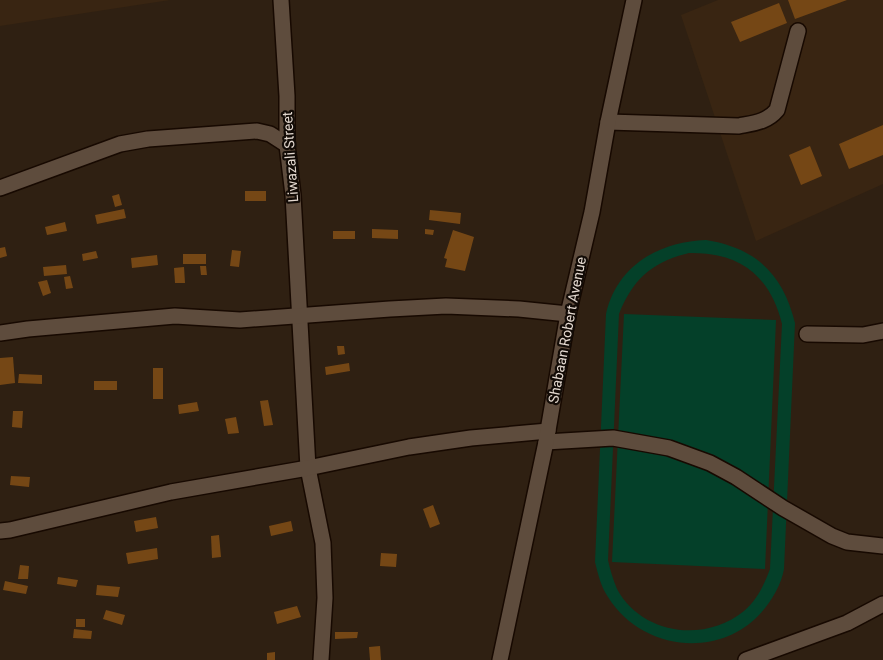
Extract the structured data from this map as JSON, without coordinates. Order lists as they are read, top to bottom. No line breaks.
{"streets":{"street":["Liwazali Street","Shabaan Robert Avenue"]}}
